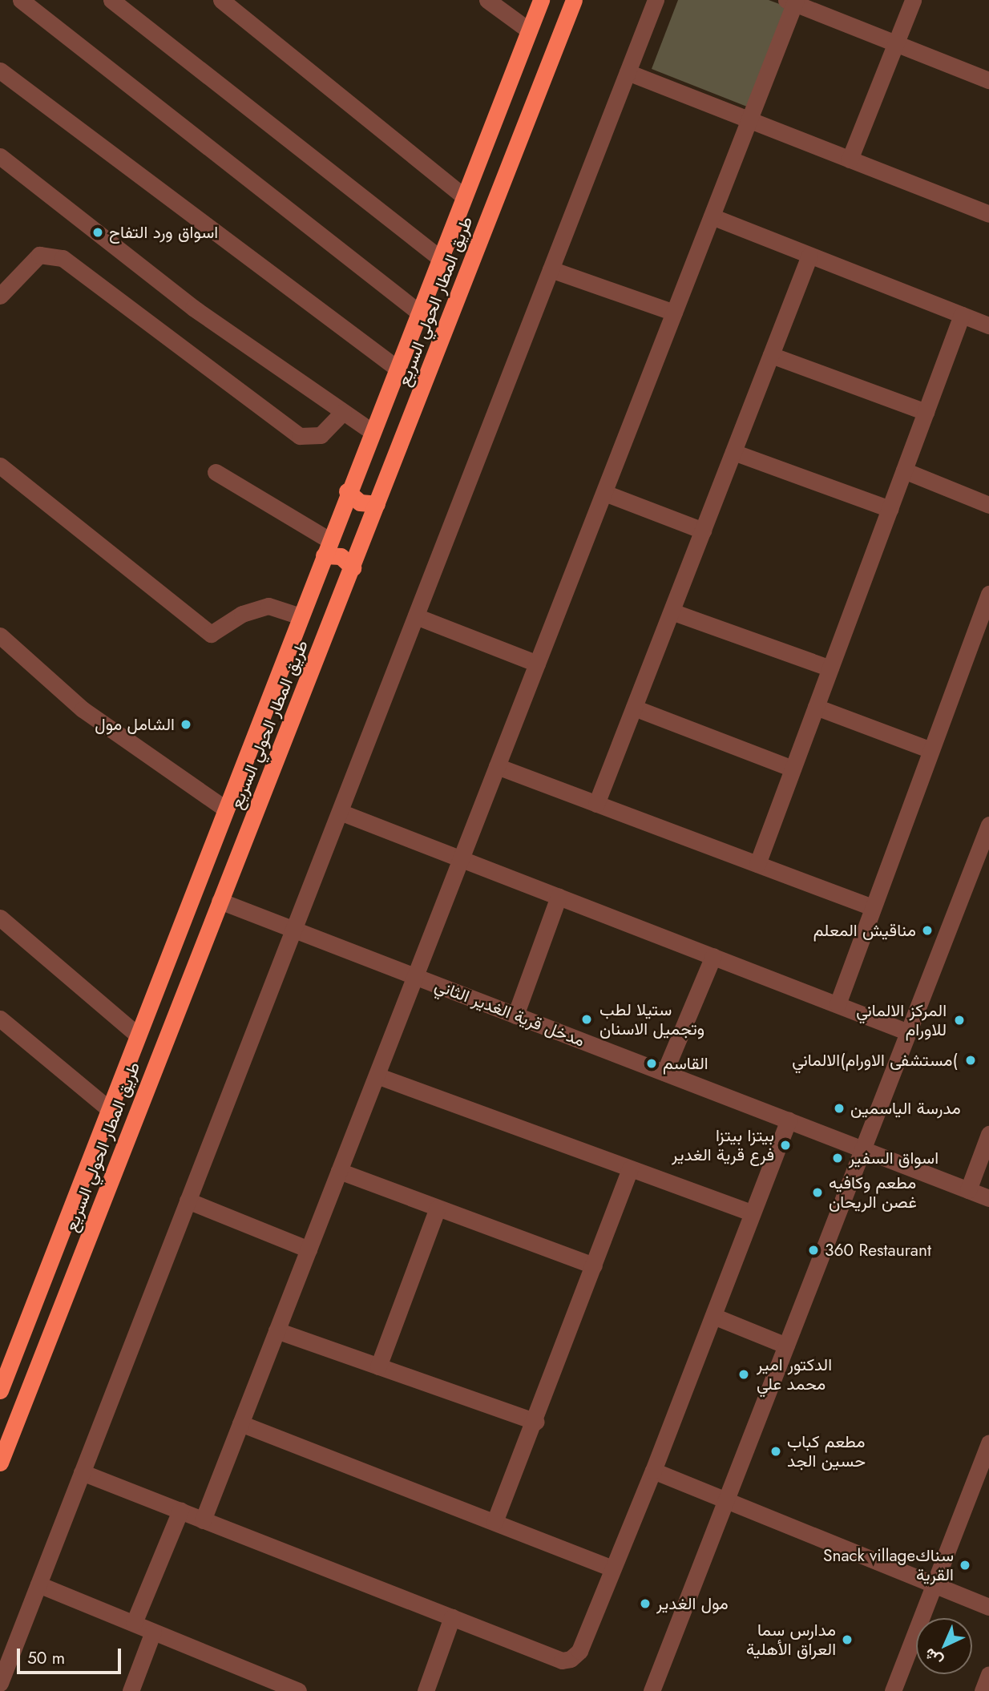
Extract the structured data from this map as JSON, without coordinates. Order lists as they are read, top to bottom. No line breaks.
{"streets":{"highway":["طريق المطار الحولي السريع"],"street":["مدخل قرية الغدير الثاني"]},"crossings":[["طريق المطار الحولي السريع","مدخل قرية الغدير الثاني"]],"places":["اسواق ورد التفاح","الشامل مول","مناقيش المعلم","ستيلا لطب وتجميل الاسنان","المركز الالماني للاورام","مستشفى الاورام)الالماني(","القاسم","مدرسة الياسمين","بيتزا بيتزا فرع قرية الغدير","اسواق السفير","مطعم وكافيه غصن الريحان","360 Restaurant","الدكتور امير محمد علي","مطعم كباب حسين الجد","Snack villageسناك القرية","مول الغدير","مدارس سما العراق الأهلية"],"scale_bar":"50 m","north":"bottom left"}
